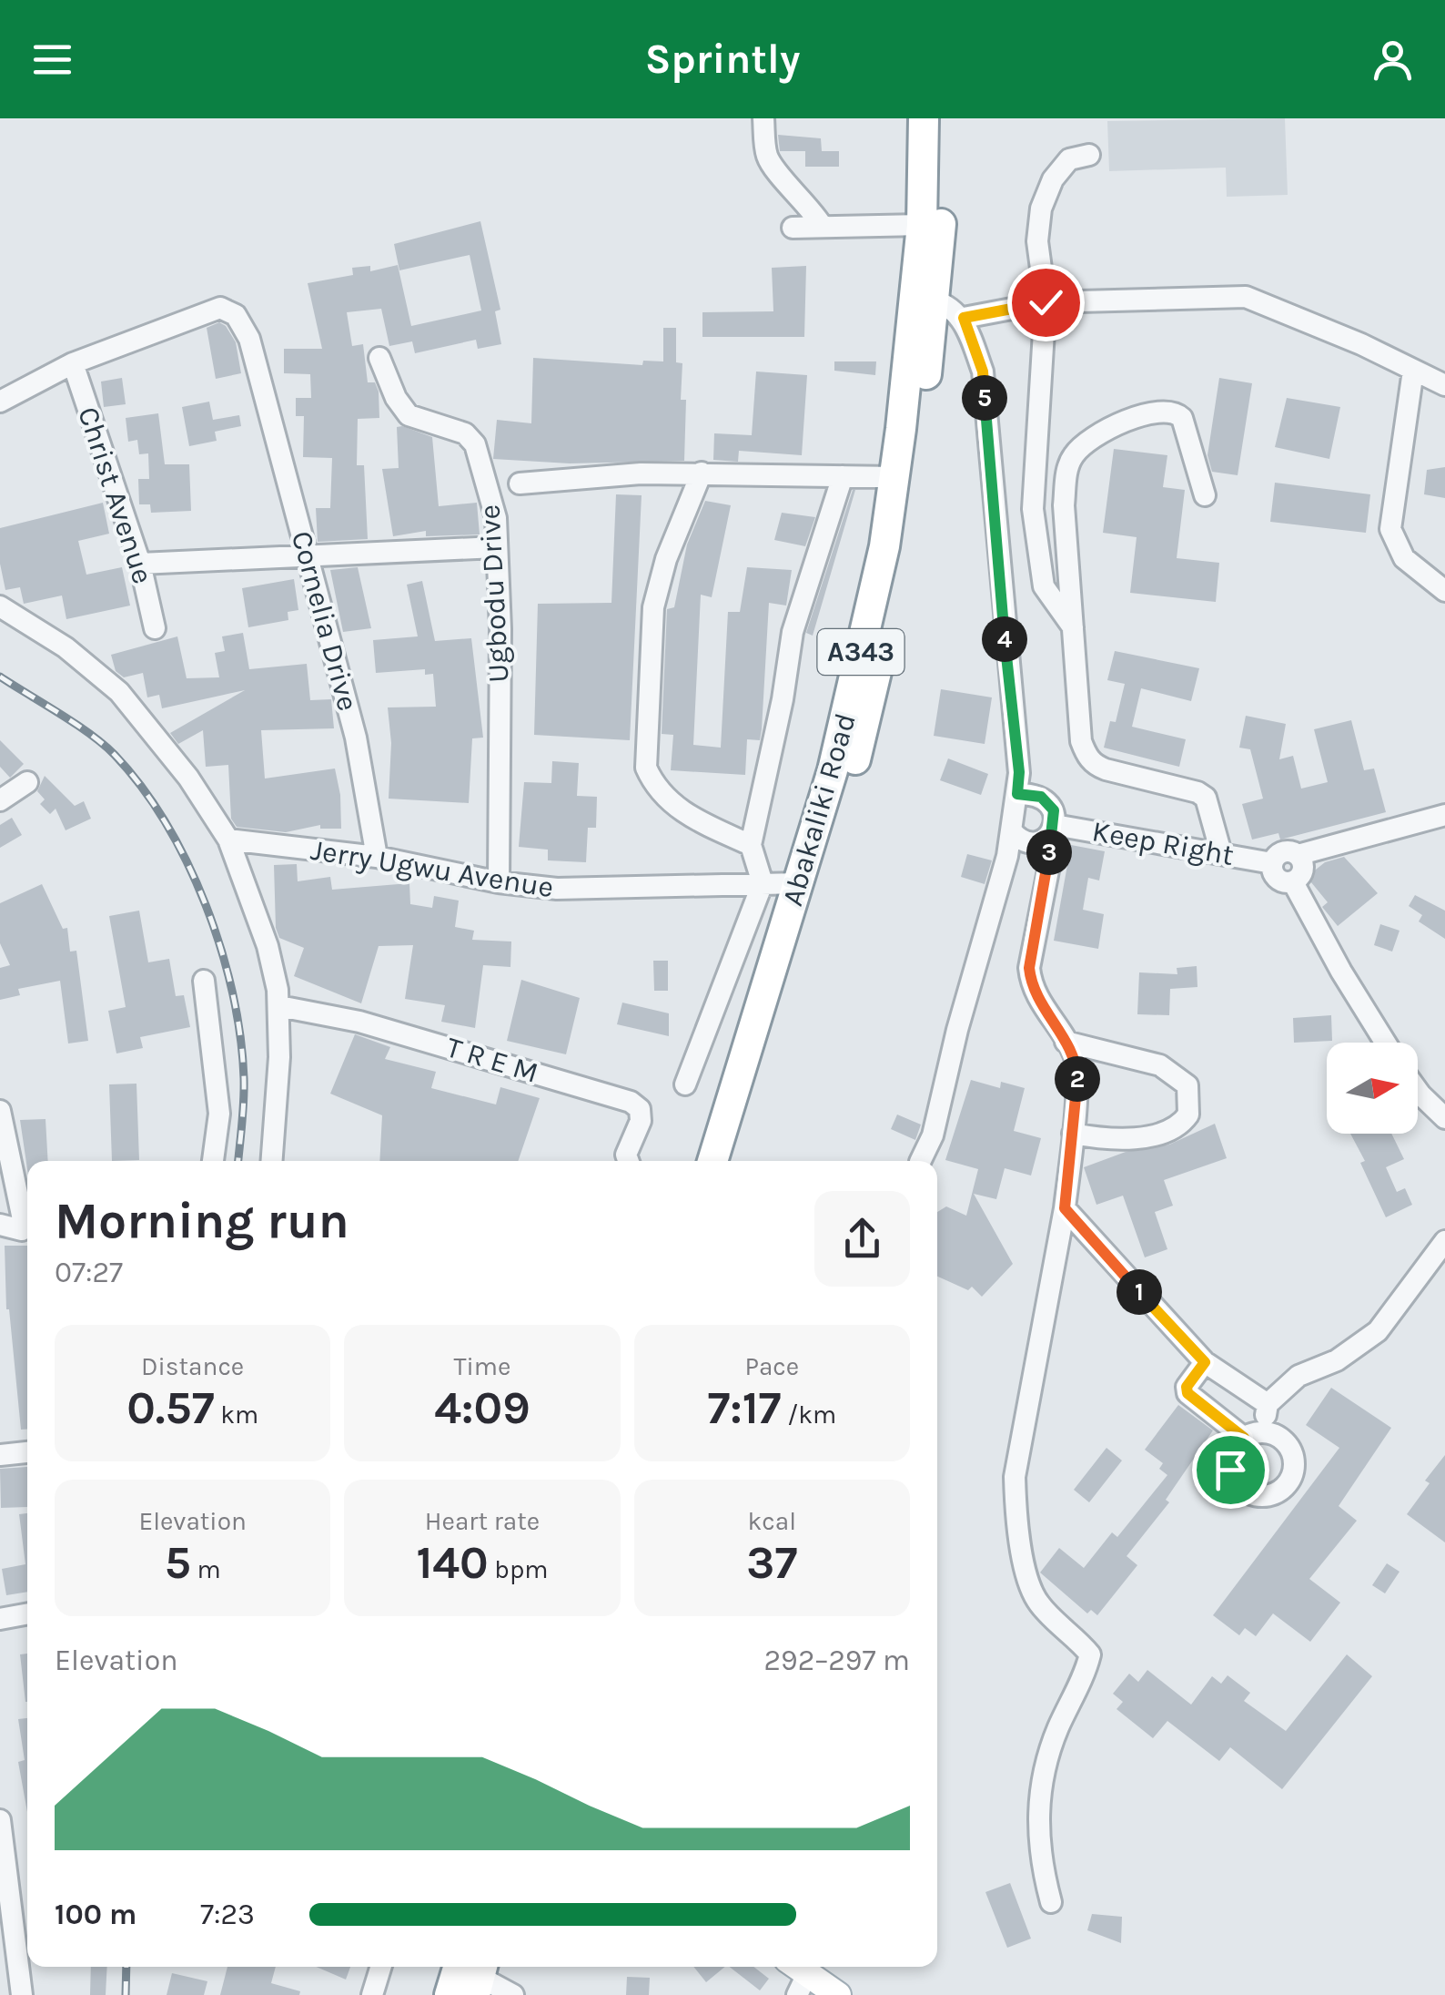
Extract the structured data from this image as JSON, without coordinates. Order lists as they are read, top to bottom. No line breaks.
{"streets":{"highway":["A343","Abakaliki Road"],"street":["Christ Avenue","Ugbodu Drive","Cornelia Drive","Keep Right","Jerry Ugwu Avenue","T R E M"]},"crossings":[["Christ Avenue","Cornelia Drive"],["Ugbodu Drive","Jerry Ugwu Avenue"],["Cornelia Drive","Jerry Ugwu Avenue"],["Abakaliki Road","Jerry Ugwu Avenue"]],"north":"right","page":{"header":"Sprintly","pins":["5","4","3","2","1"],"heading":["Morning run","07:27"],"stats":[["Distance","0.57 km"],["Time","4:09"],["Pace","7:17 /km"],["Elevation","5 m"],["Heart rate","140 bpm"],["kcal","37"]],"chart":["Elevation","292–297 m"],"list":[{"name":"100 m","note":"7:23"}]}}
